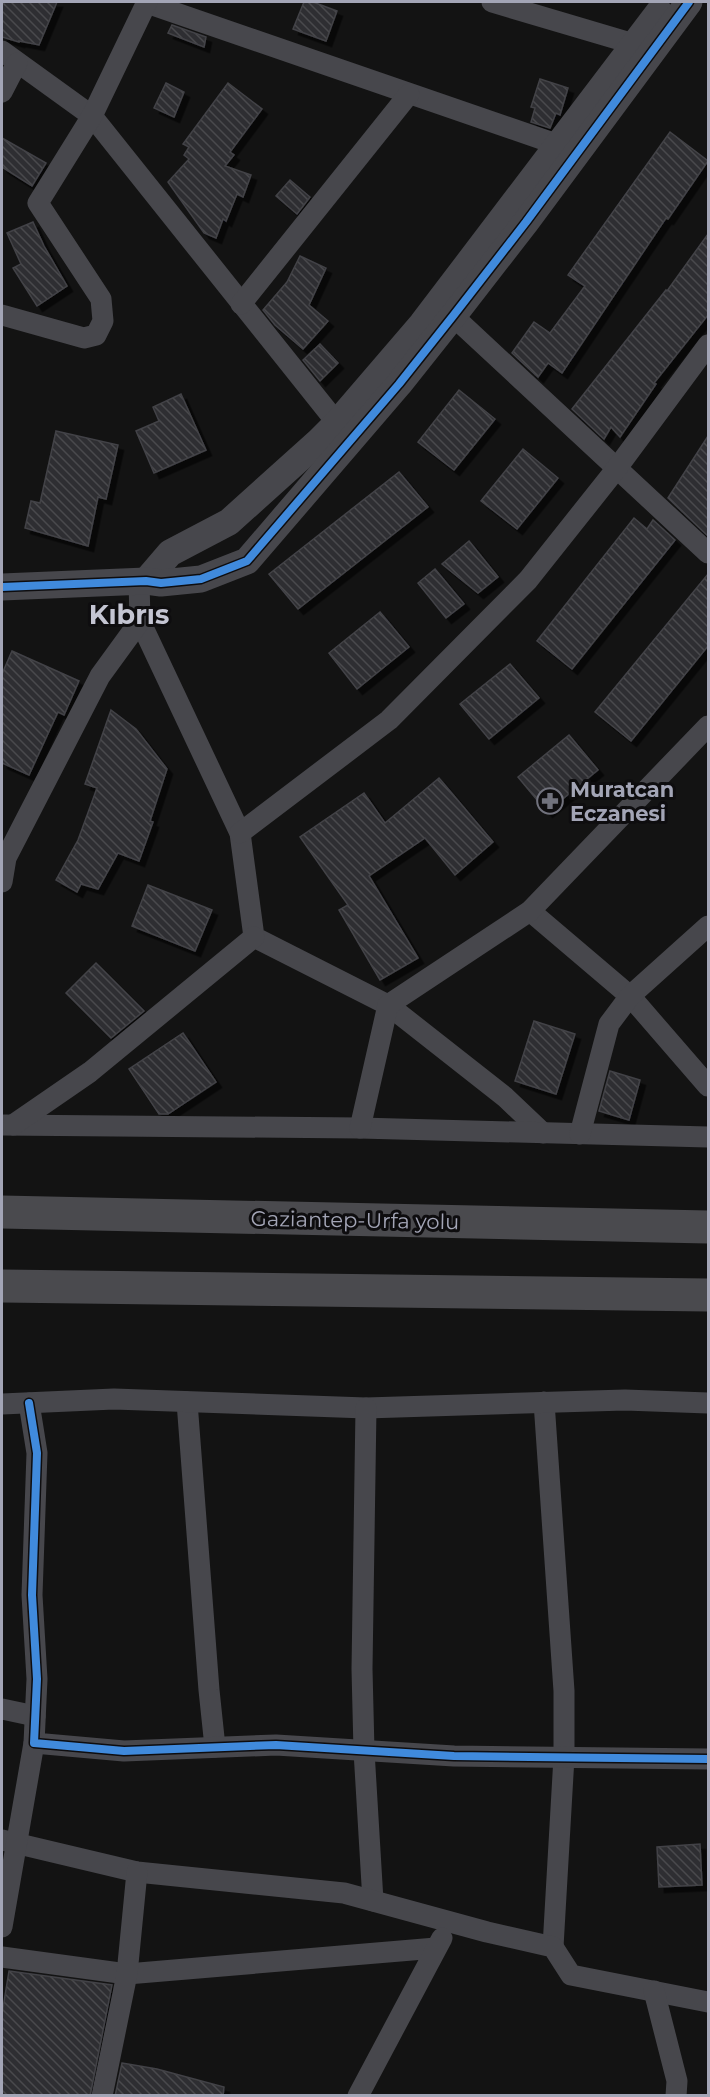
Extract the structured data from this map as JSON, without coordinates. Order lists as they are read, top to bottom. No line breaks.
{"streets":{"highway":["Gaziantep-Urfa yolu"]},"districts":["Kıbrıs"],"places":{"pharmacy":["Muratcan Eczanesi"]}}
